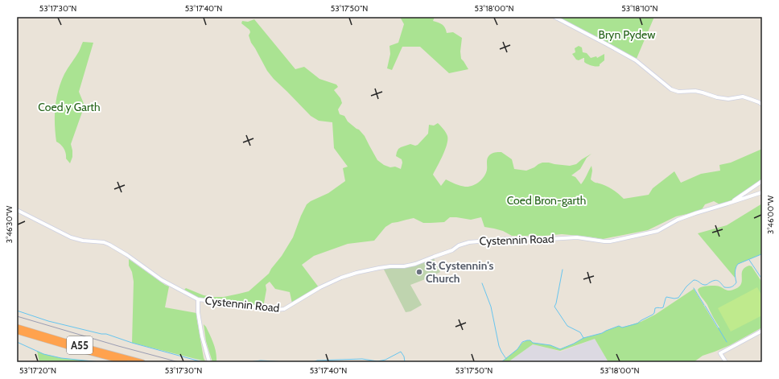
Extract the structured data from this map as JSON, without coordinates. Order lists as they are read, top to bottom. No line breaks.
{"streets":{"highway":["A55"],"street":["Cystennin Road"]},"parks":["Bryn Pydew","Coed y Garth","Coed Bron-garth"],"places":["St Cystennin's Church"],"coordinates":["53°17'30\"N","53°17'40\"N","53°17'50\"N","53°18'00\"N","53°18'10\"N","3°46'00\"W","3°46'30\"W","53°17'20\"N"]}
